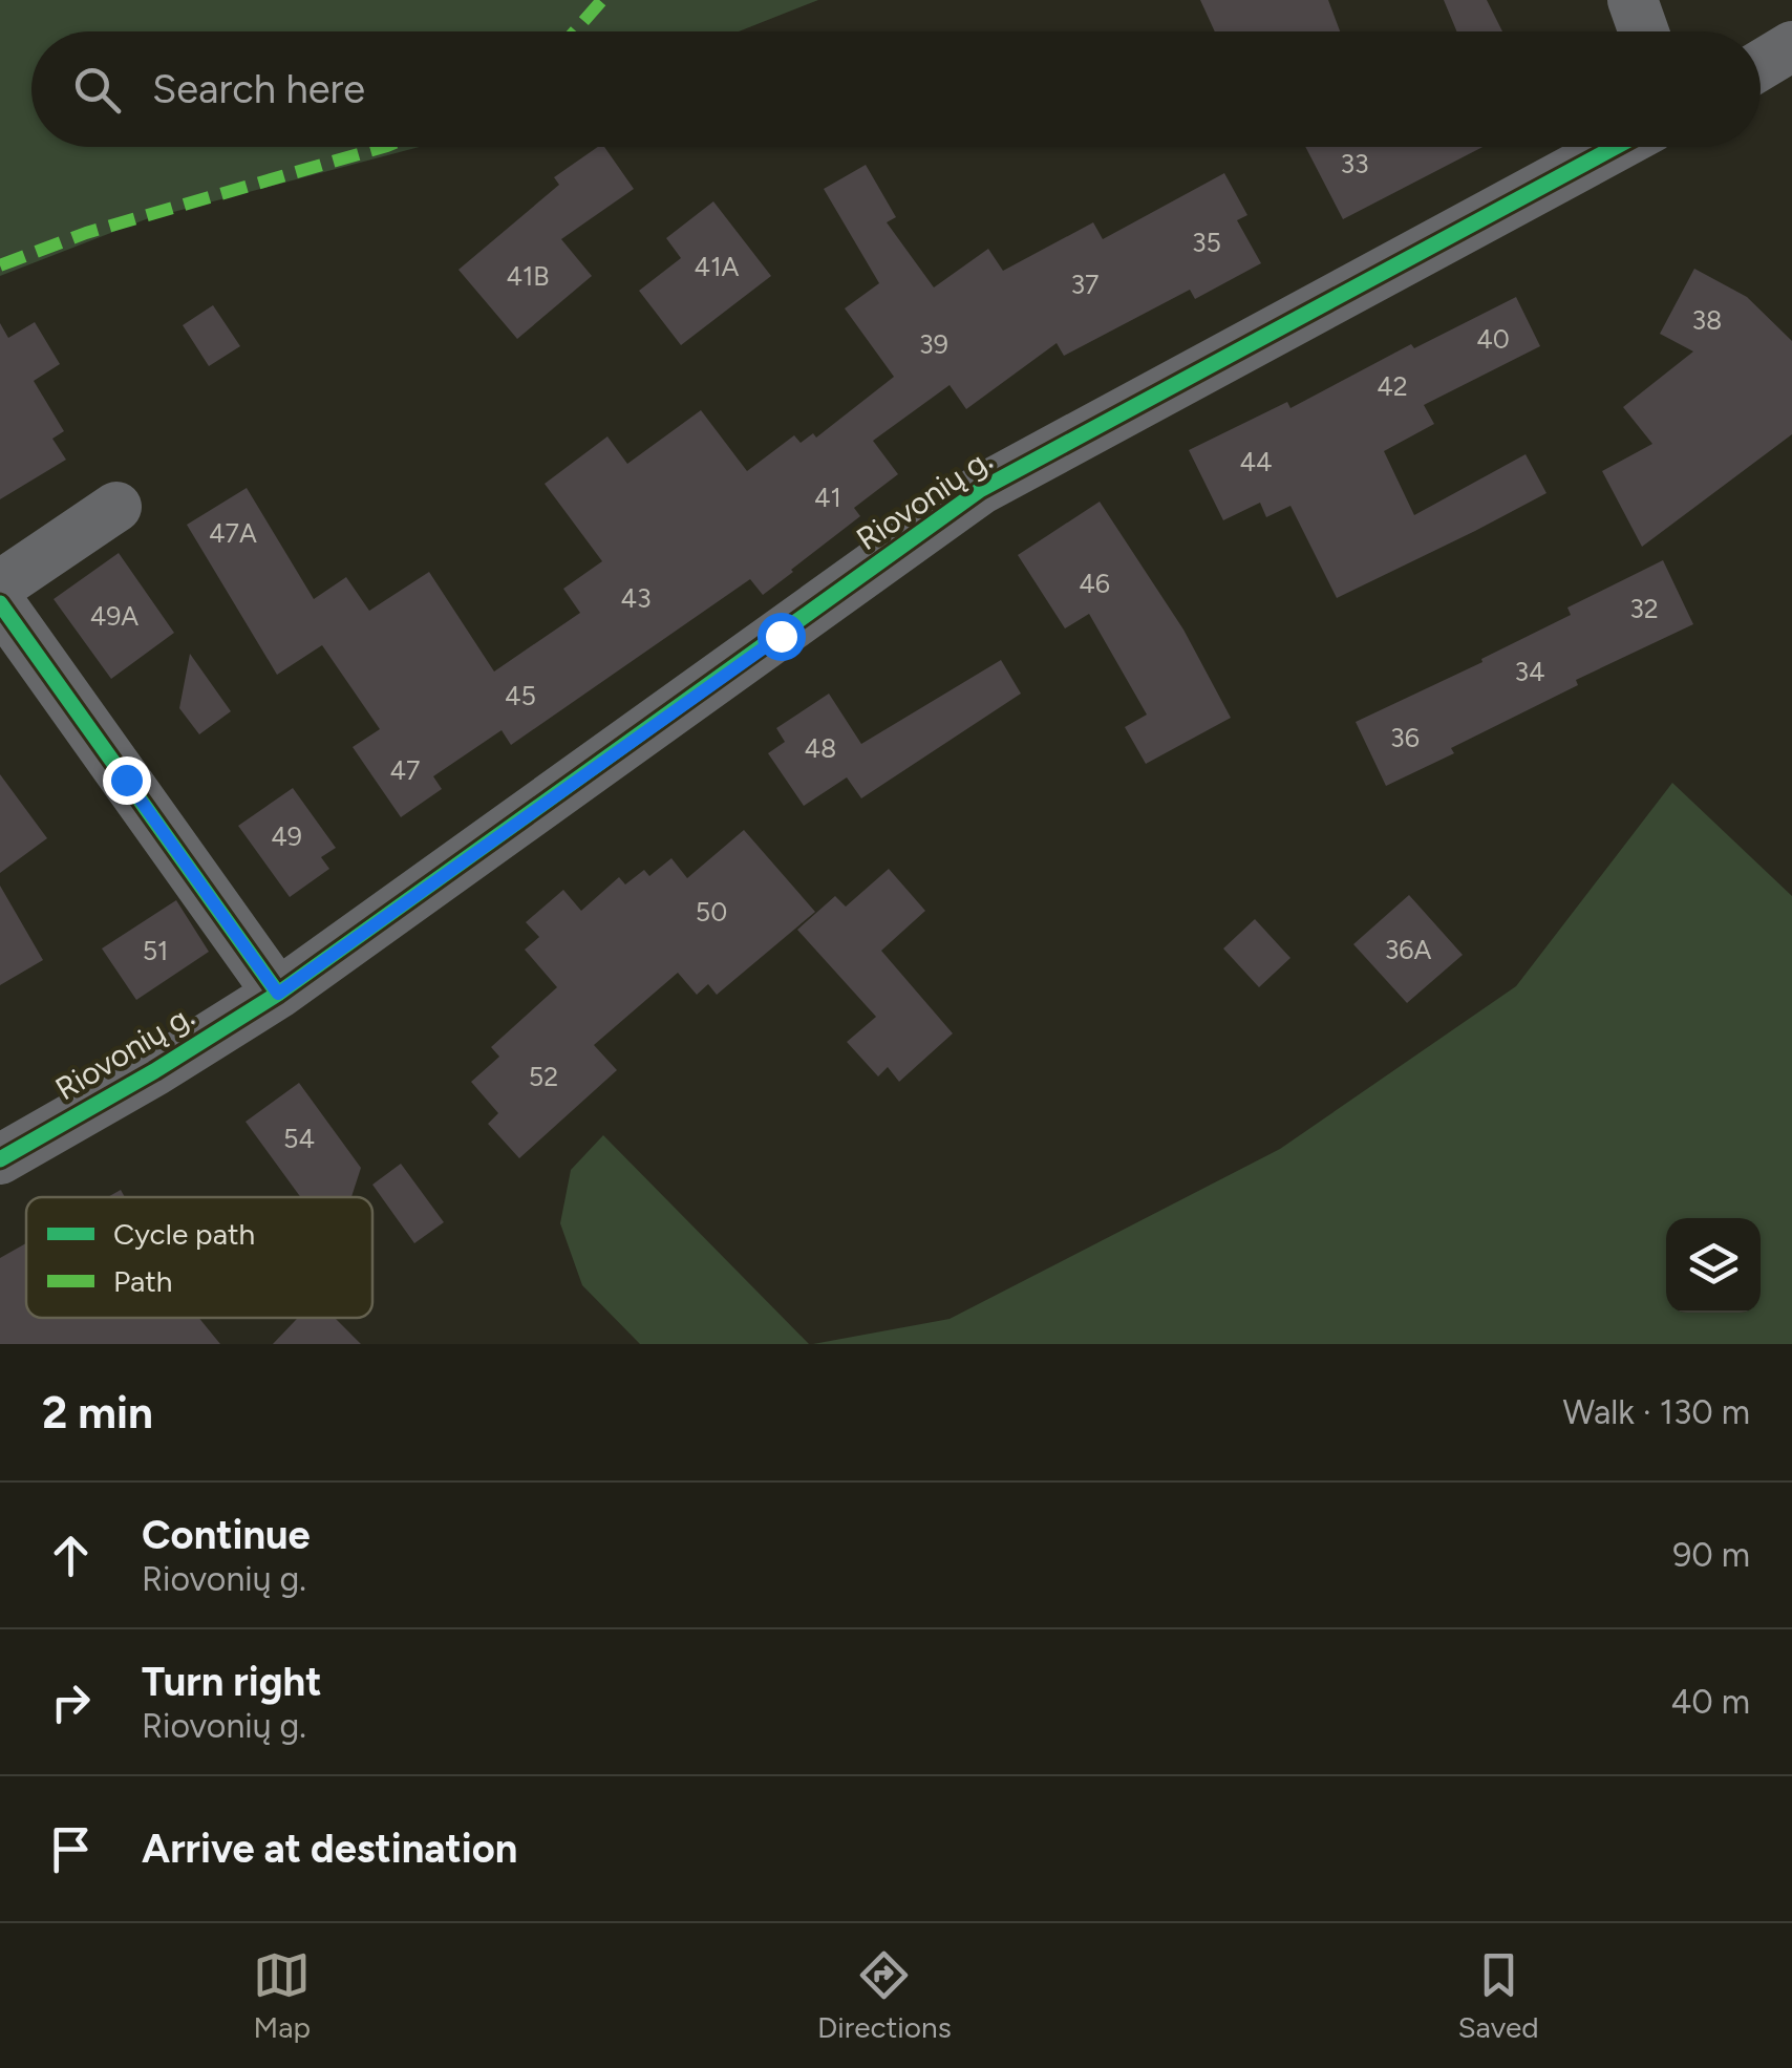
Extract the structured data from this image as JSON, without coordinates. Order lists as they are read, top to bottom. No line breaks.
{"streets":{"street":["Riovonių g."]},"house_numbers":["33","35","41A","41B","37","38","40","39","42","44","41","47A","46","43","32","49A","34","45","36","48","47","49","50","36A","51","52","54"],"legend":["Cycle path","Path"],"page":{"search":"Search here","heading":["2 min","Walk · 130 m"],"list":[["Continue","Riovonių g.","90 m"],["Turn right","Riovonių g.","40 m"],"Arrive at destination"],"nav":["Map","Directions","Saved"]}}
